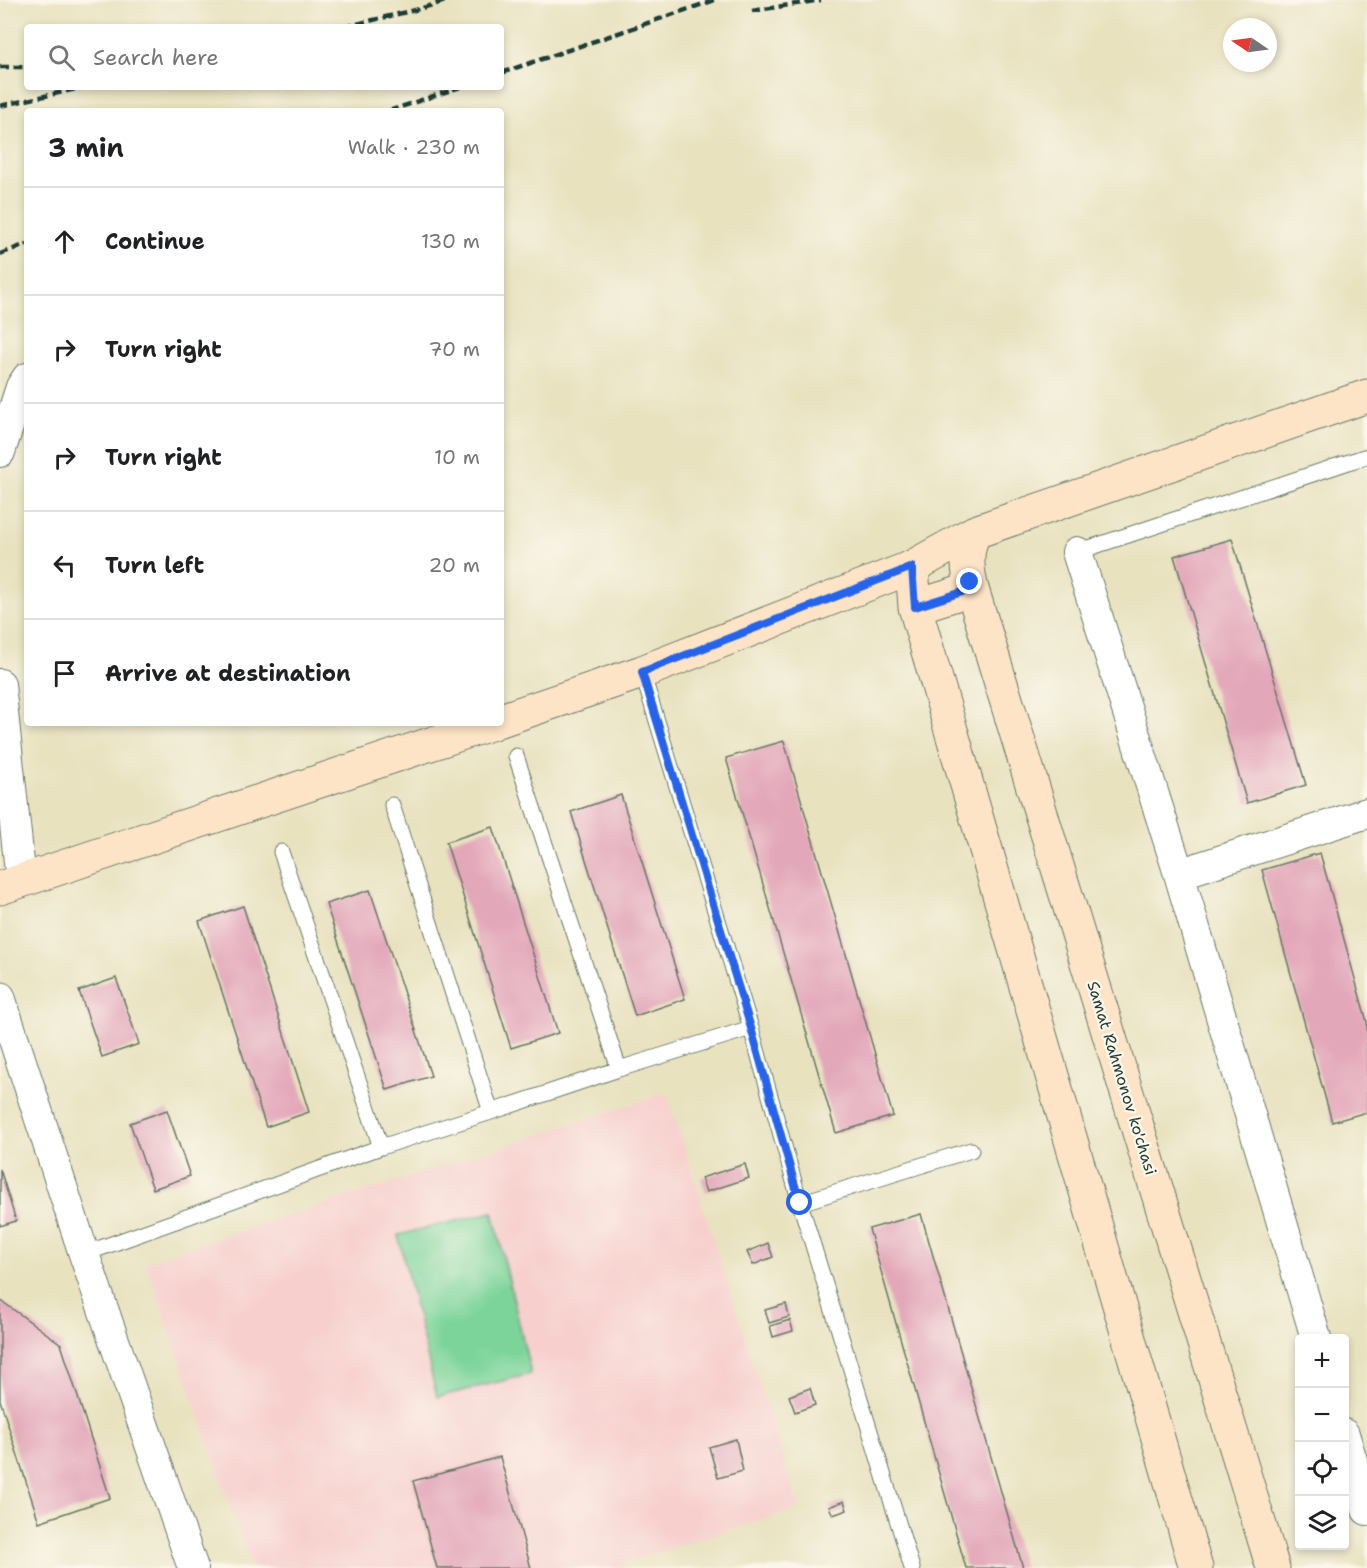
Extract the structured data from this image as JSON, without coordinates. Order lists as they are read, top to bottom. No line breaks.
{"streets":{"main road":["Samat Rahmonov ko'chasi"]},"north":"left","page":{"search":"Search here","heading":["3 min","Walk · 230 m"],"list":[["Continue","130 m"],["Turn right","70 m"],["Turn right","10 m"],["Turn left","20 m"],"Arrive at destination"],"map_buttons":["+","−"]}}
